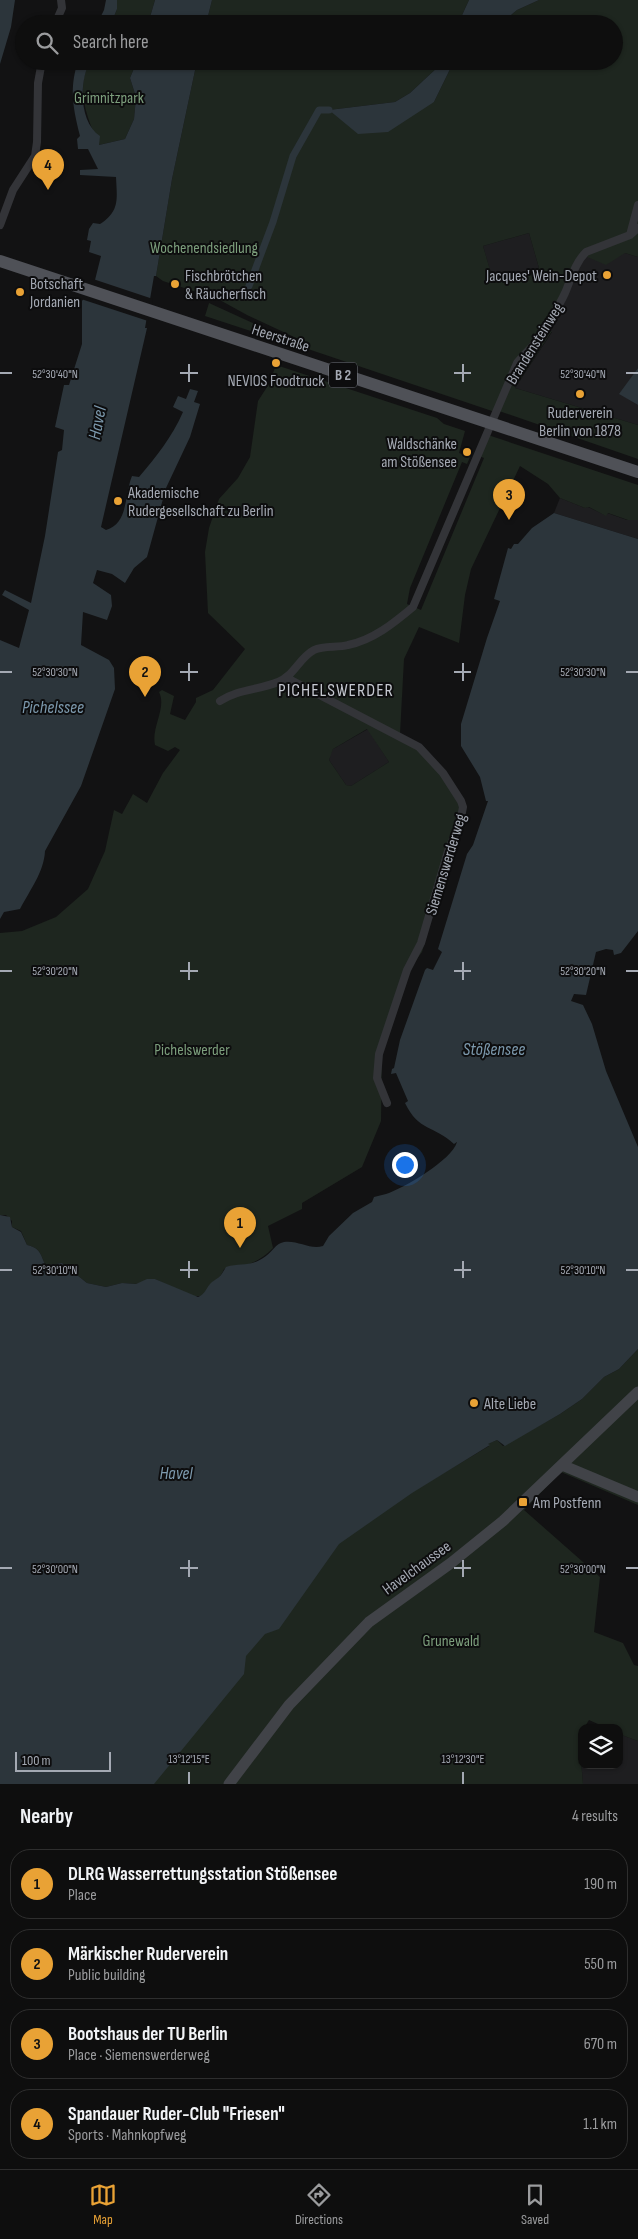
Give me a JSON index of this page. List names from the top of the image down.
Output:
{
  "streets": {
    "main road": ["Heerstraße", "B 2"],
    "street": ["Brandensteinweg", "Siemenswerderweg", "Havelchaussee"]
  },
  "crossings": [
    ["Heerstraße", "Brandensteinweg"]
  ],
  "districts": ["PICHELSWERDER"],
  "water": ["Havel", "Pichelssee", "Stößensee"],
  "parks": [
    "Grimnitzpark",
    "Wochenendsiedlung",
    "Pichelswerder",
    "Grunewald"
  ],
  "places": {
    "other": [
      "Jacques' Wein-Depot",
      "Fischbrötchen & Räucherfisch",
      "Botschaft Jordanien",
      "NEVIOS Foodtruck",
      "Ruderverein Berlin von 1878",
      "Waldschänke am Stößensee",
      "Akademische Rudergesellschaft zu Berlin",
      "Alte Liebe"
    ],
    "transit": ["Am Postfenn"]
  },
  "scale_bar": "100 m",
  "page": {
    "search": "Search here",
    "pins": [
      "4",
      "3",
      "2",
      "1"
    ],
    "scale": "100 m",
    "heading": ["Nearby", "4 results"],
    "list": [
      {
        "mark": "1",
        "name": "DLRG Wasserrettungsstation Stößensee",
        "note": "Place",
        "value": "190 m"
      },
      {
        "mark": "2",
        "name": "Märkischer Ruderverein",
        "note": "Public building",
        "value": "550 m"
      },
      {
        "mark": "3",
        "name": "Bootshaus der TU Berlin",
        "note": "Place · Siemenswerderweg",
        "value": "670 m"
      },
      {
        "mark": "4",
        "name": "Spandauer Ruder-Club \"Friesen\"",
        "note": "Sports · Mahnkopfweg",
        "value": "1.1 km"
      }
    ],
    "nav": ["Map", "Directions", "Saved"]
  },
  "coordinates": [
    "52°30'40\"N",
    "52°30'30\"N",
    "52°30'20\"N",
    "52°30'10\"N",
    "52°30'00\"N",
    "13°12'15\"E",
    "13°12'30\"E"
  ]
}
